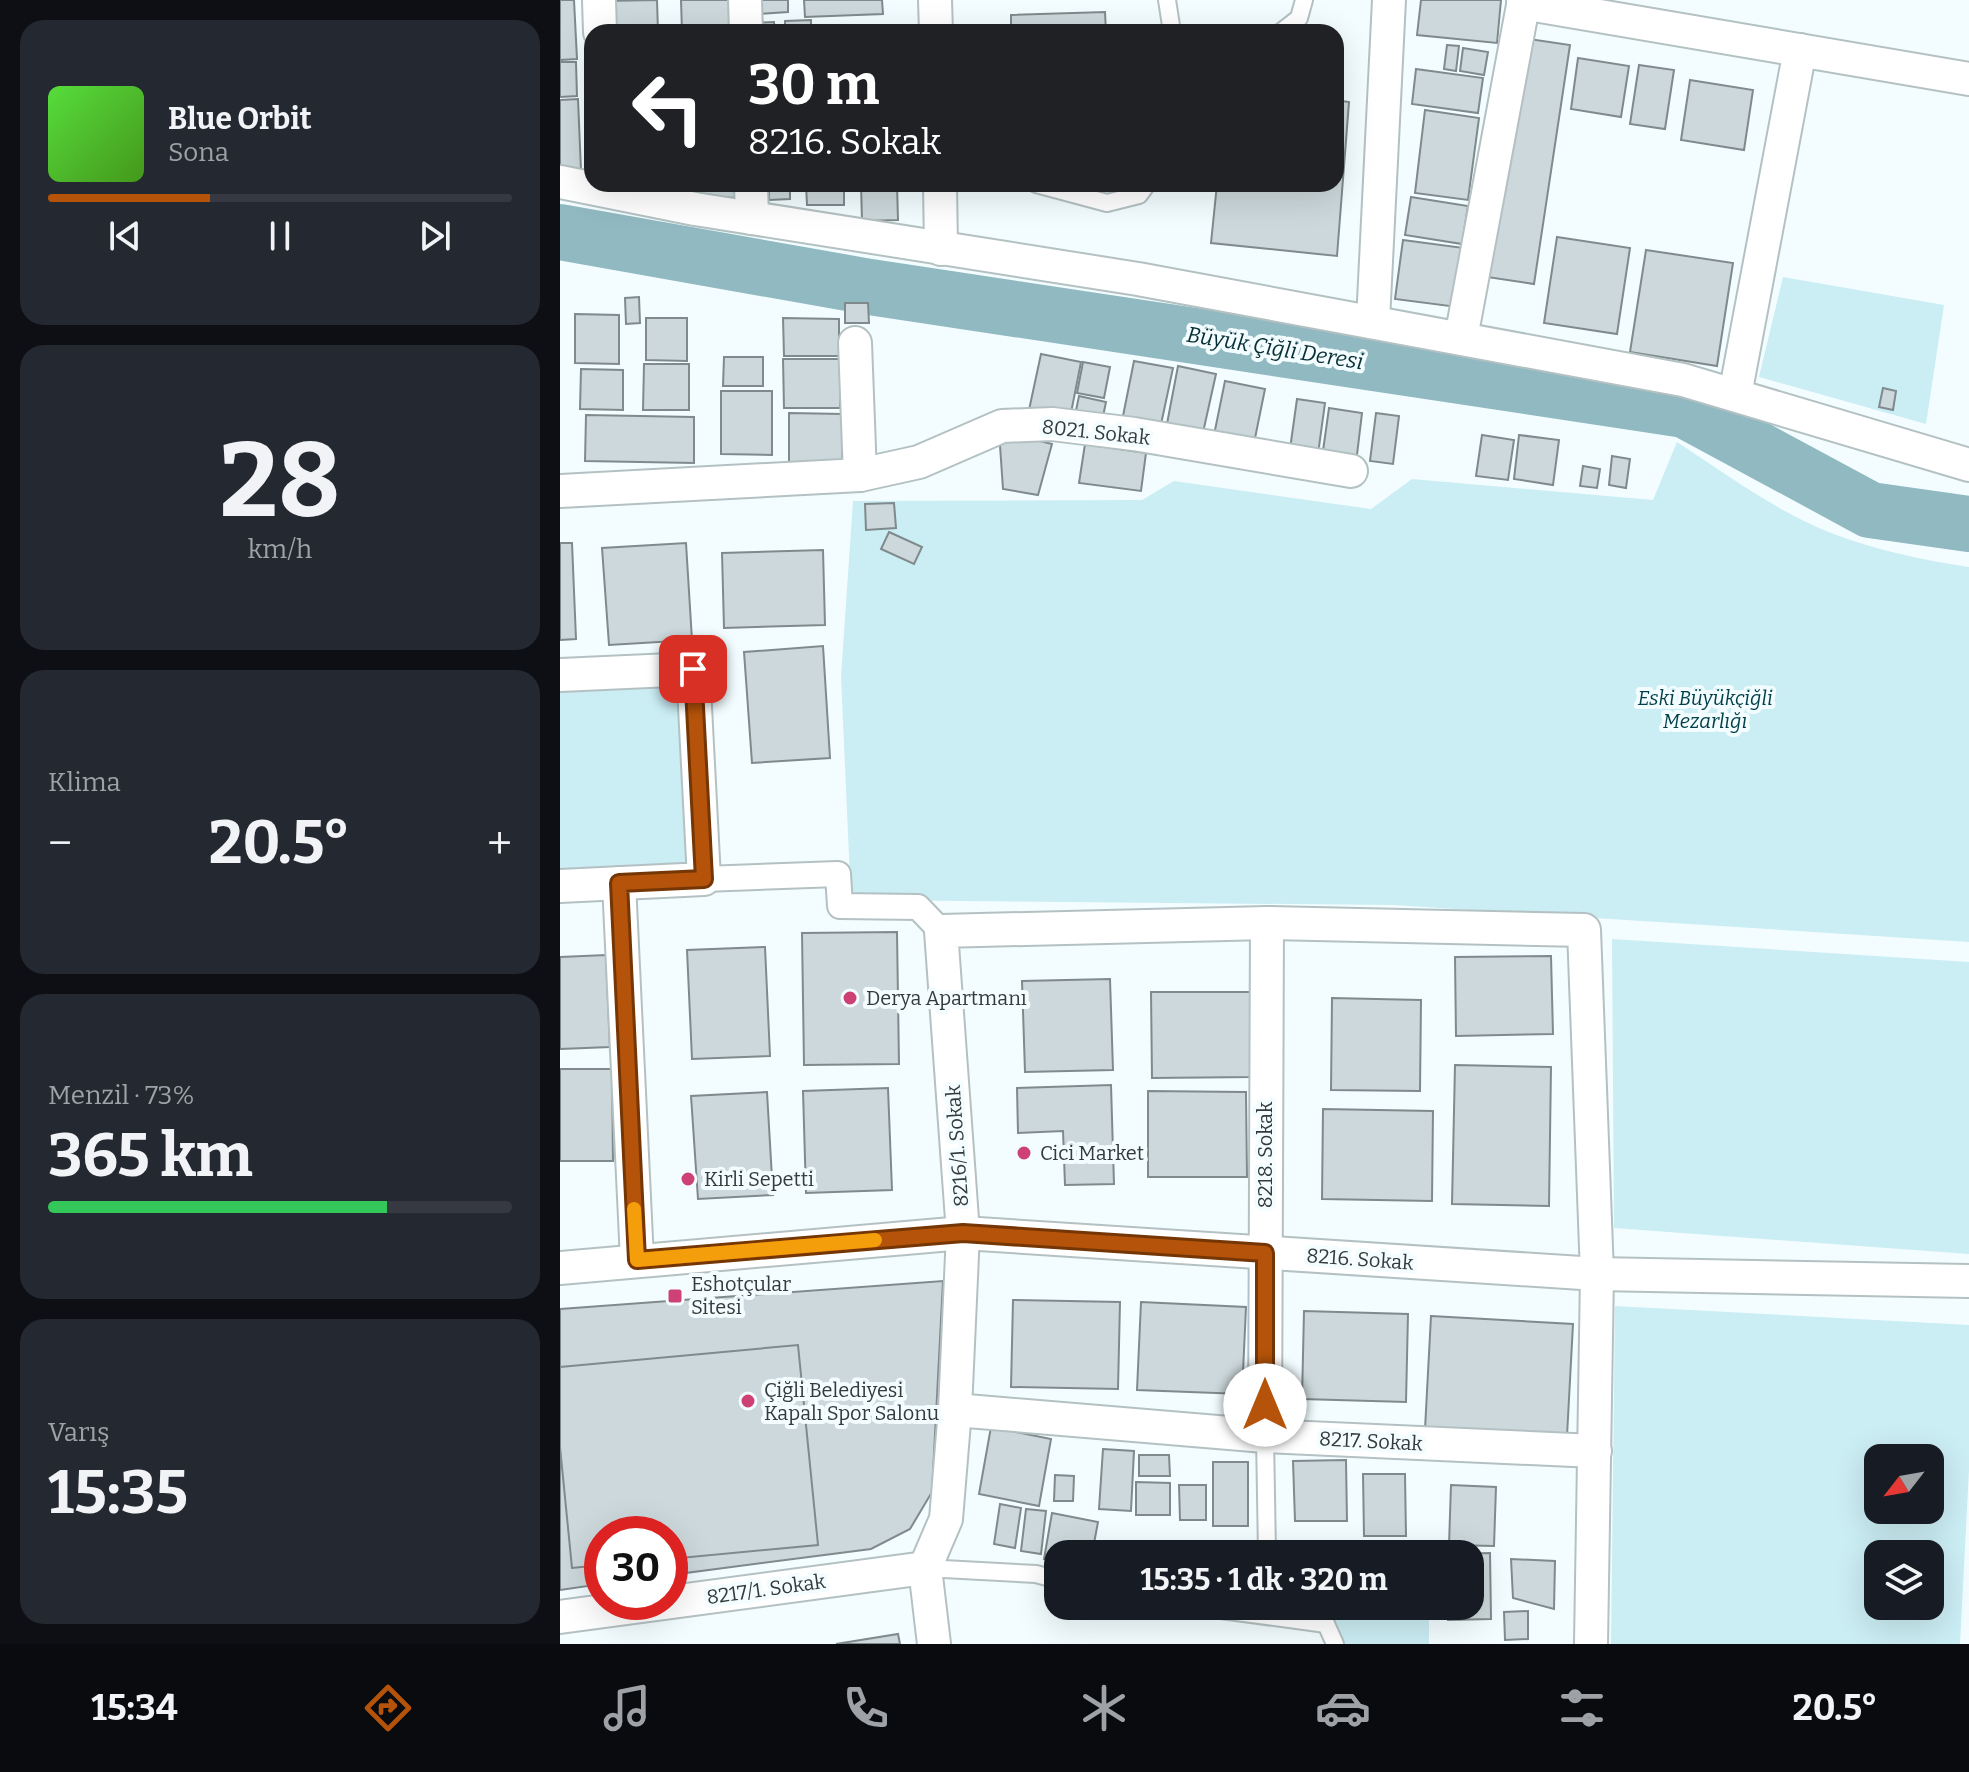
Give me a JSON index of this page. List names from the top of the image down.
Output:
{
  "streets": {
    "street": [
      "8021. Sokak",
      "8216/1. Sokak",
      "8218. Sokak",
      "8216. Sokak",
      "8217. Sokak",
      "8217/1. Sokak"
    ]
  },
  "crossings": [
    ["8216/1. Sokak", "8216. Sokak"],
    ["8216/1. Sokak", "8217. Sokak"],
    ["8216/1. Sokak", "8217/1. Sokak"],
    ["8218. Sokak", "8216. Sokak"],
    ["8218. Sokak", "8217. Sokak"]
  ],
  "water": ["Büyük Çiğli Deresi"],
  "parks": ["Eski Büyükçiğli Mezarlığı"],
  "places": {
    "other": [
      "Derya Apartmanı",
      "Cici Market",
      "Kirli Sepetti",
      "Çiğli Belediyesi Kapalı Spor Salonu"
    ],
    "transit": ["Eshotçular Sitesi"]
  },
  "north": "bottom left",
  "page": {
    "turn": ["30 m", "8216. Sokak"],
    "song": ["Blue Orbit", "Sona"],
    "tile": [
      ["28", "km/h"],
      "Klima",
      ["Menzil · 73%", "365 km"],
      ["Varış", "15:35"]
    ],
    "heat": ["−", "20.5°", "+"],
    "limit": "30",
    "trip": "15:35 · 1 dk · 320 m",
    "tabs": ["15:34", "20.5°"]
  }
}
